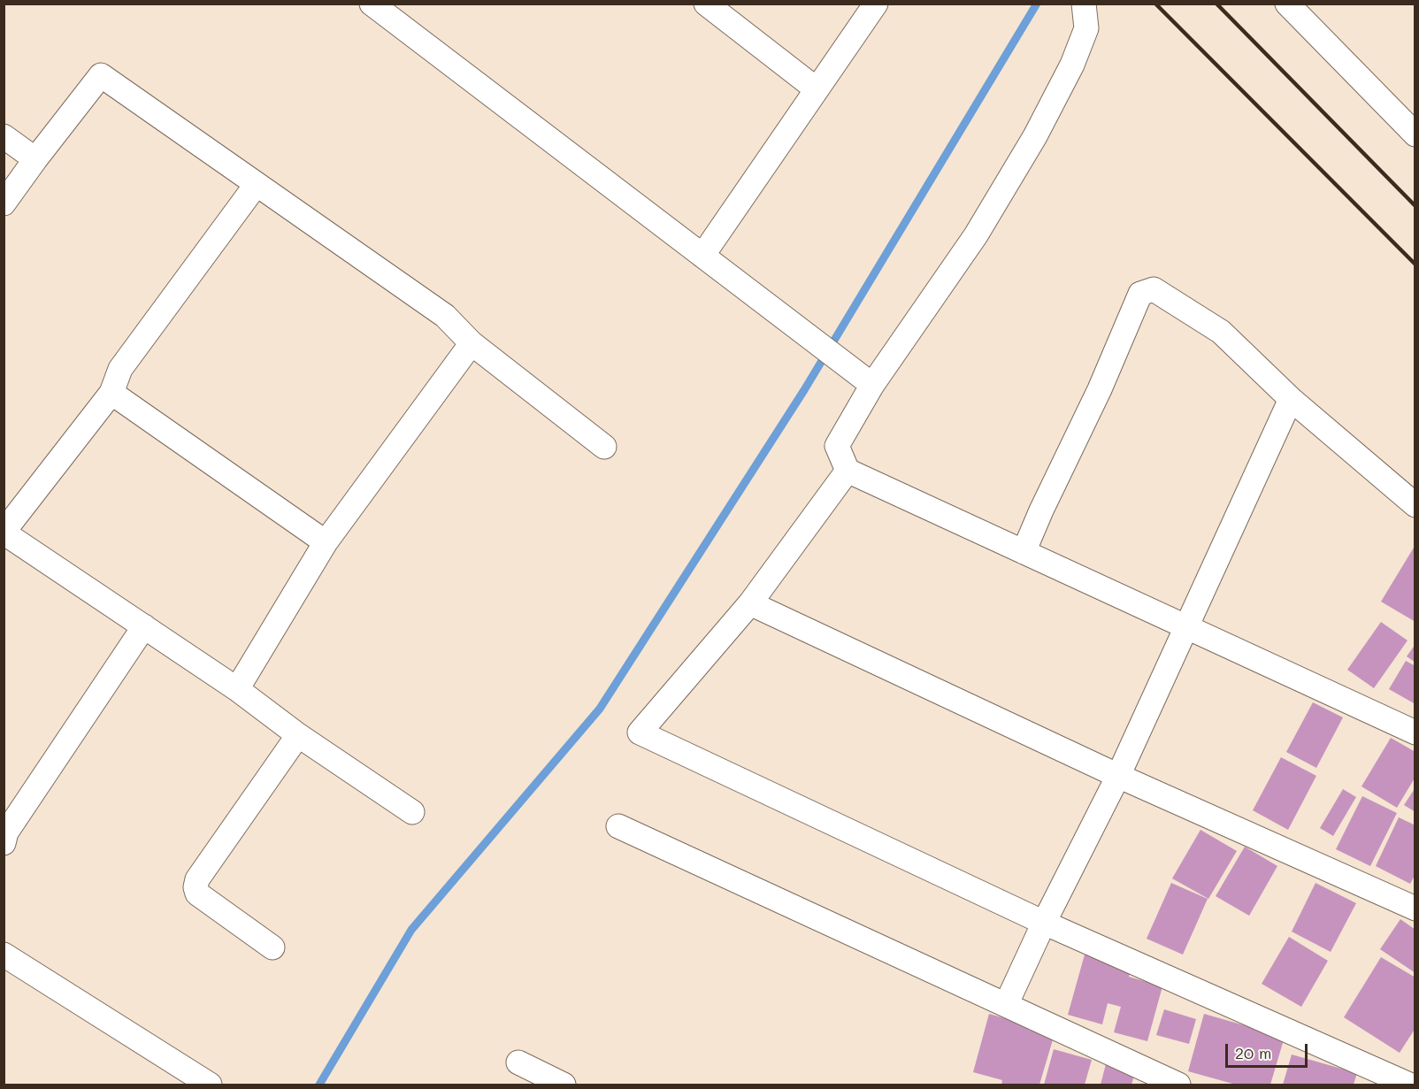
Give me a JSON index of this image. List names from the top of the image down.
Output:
{
  "scale_bar": "20 m"
}
